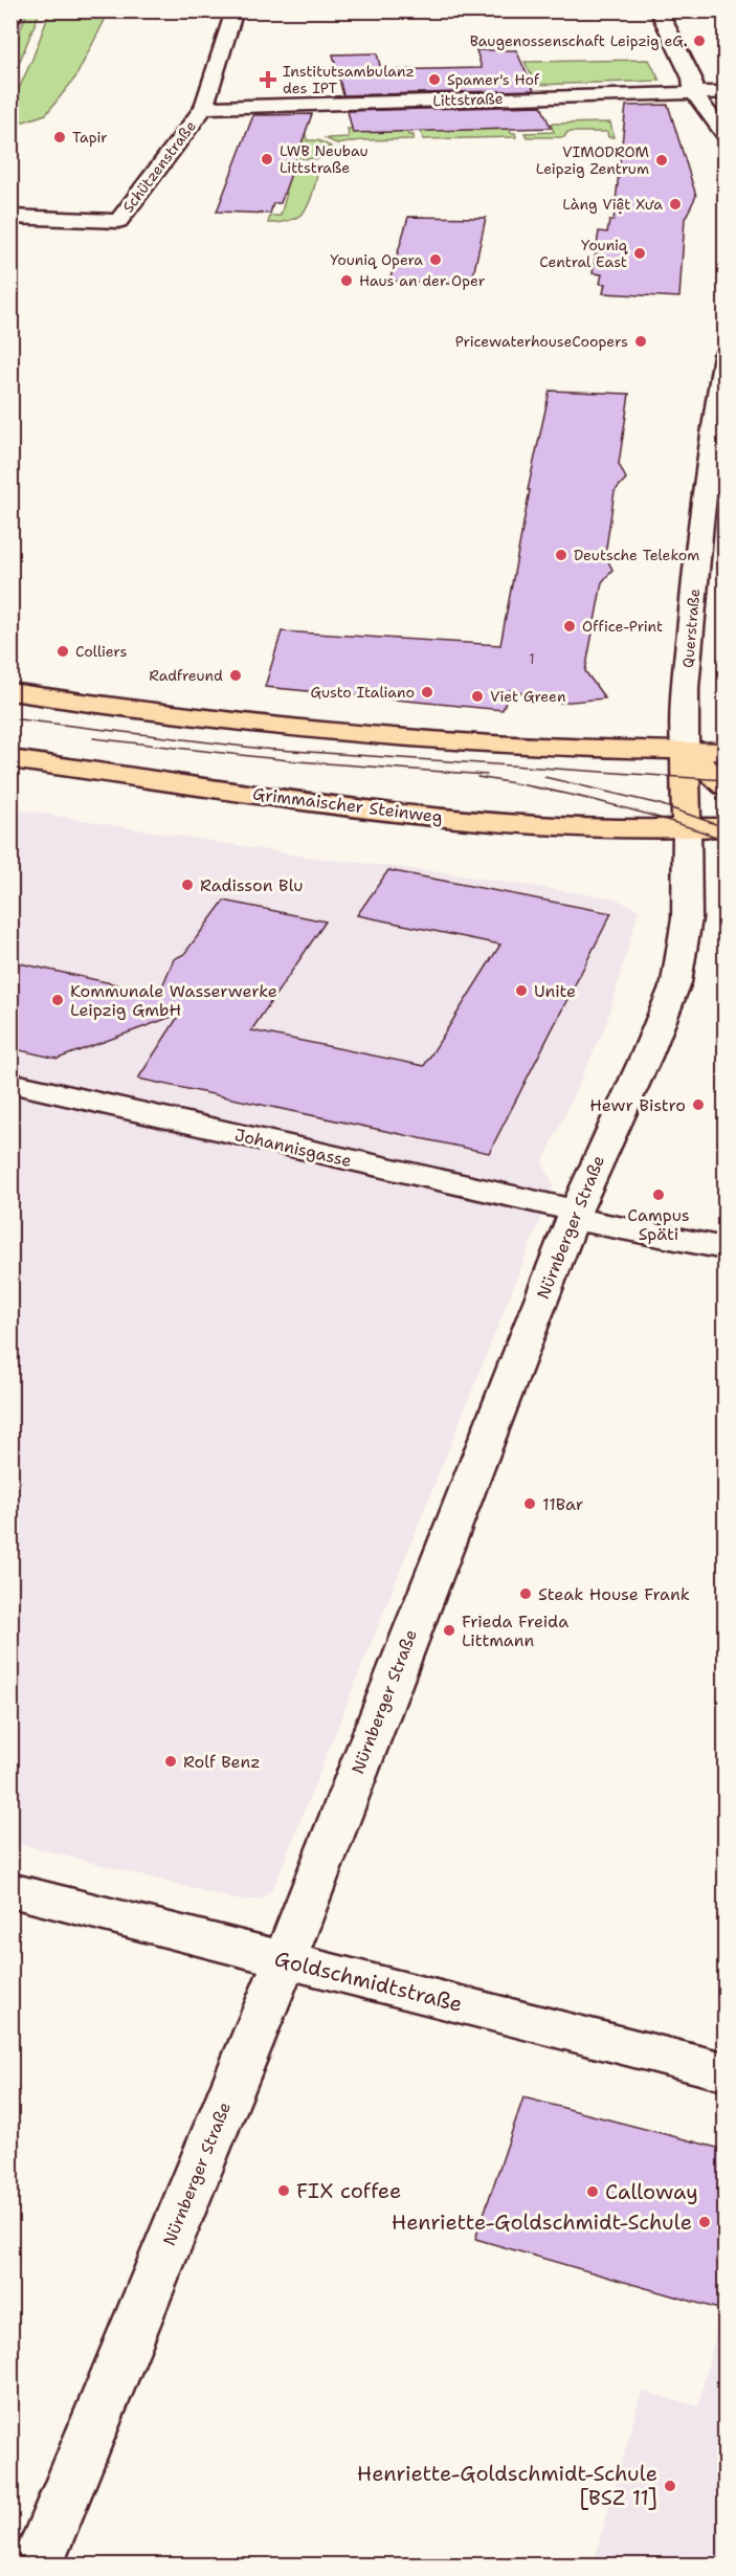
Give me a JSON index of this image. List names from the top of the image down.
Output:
{
  "streets": {
    "main road": ["Querstraße", "Grimmaischer Steinweg"],
    "street": [
      "Littstraße",
      "Schützenstraße",
      "Johannisgasse",
      "Nürnberger Straße",
      "Goldschmidtstraße"
    ]
  },
  "crossings": [
    ["Littstraße", "Schützenstraße"],
    ["Querstraße", "Grimmaischer Steinweg"],
    ["Querstraße", "Nürnberger Straße"],
    ["Grimmaischer Steinweg", "Nürnberger Straße"],
    ["Johannisgasse", "Nürnberger Straße"],
    ["Nürnberger Straße", "Goldschmidtstraße"]
  ],
  "places": {
    "other": [
      "Baugenossenschaft Leipzig eG.",
      "Spamer's Hof",
      "Tapir",
      "LWB Neubau Littstraße",
      "VIMODROM Leipzig Zentrum",
      "Làng Việt Xưa",
      "Youniq Central East",
      "Youniq Opera",
      "Haus an der Oper",
      "PricewaterhouseCoopers",
      "Deutsche Telekom",
      "Office-Print",
      "Colliers",
      "Radfreund",
      "Gusto Italiano",
      "Viet Green",
      "Radisson Blu",
      "Unite",
      "Kommunale Wasserwerke Leipzig GmbH",
      "Hewr Bistro",
      "Campus Späti",
      "11Bar",
      "Steak House Frank",
      "Frieda Freida Littmann",
      "Rolf Benz",
      "FIX coffee",
      "Calloway",
      "Henriette-Goldschmidt-Schule",
      "Henriette-Goldschmidt-Schule [BSZ 11]"
    ],
    "health": ["Institutsambulanz des IPT"]
  },
  "house_numbers": ["1"]
}
